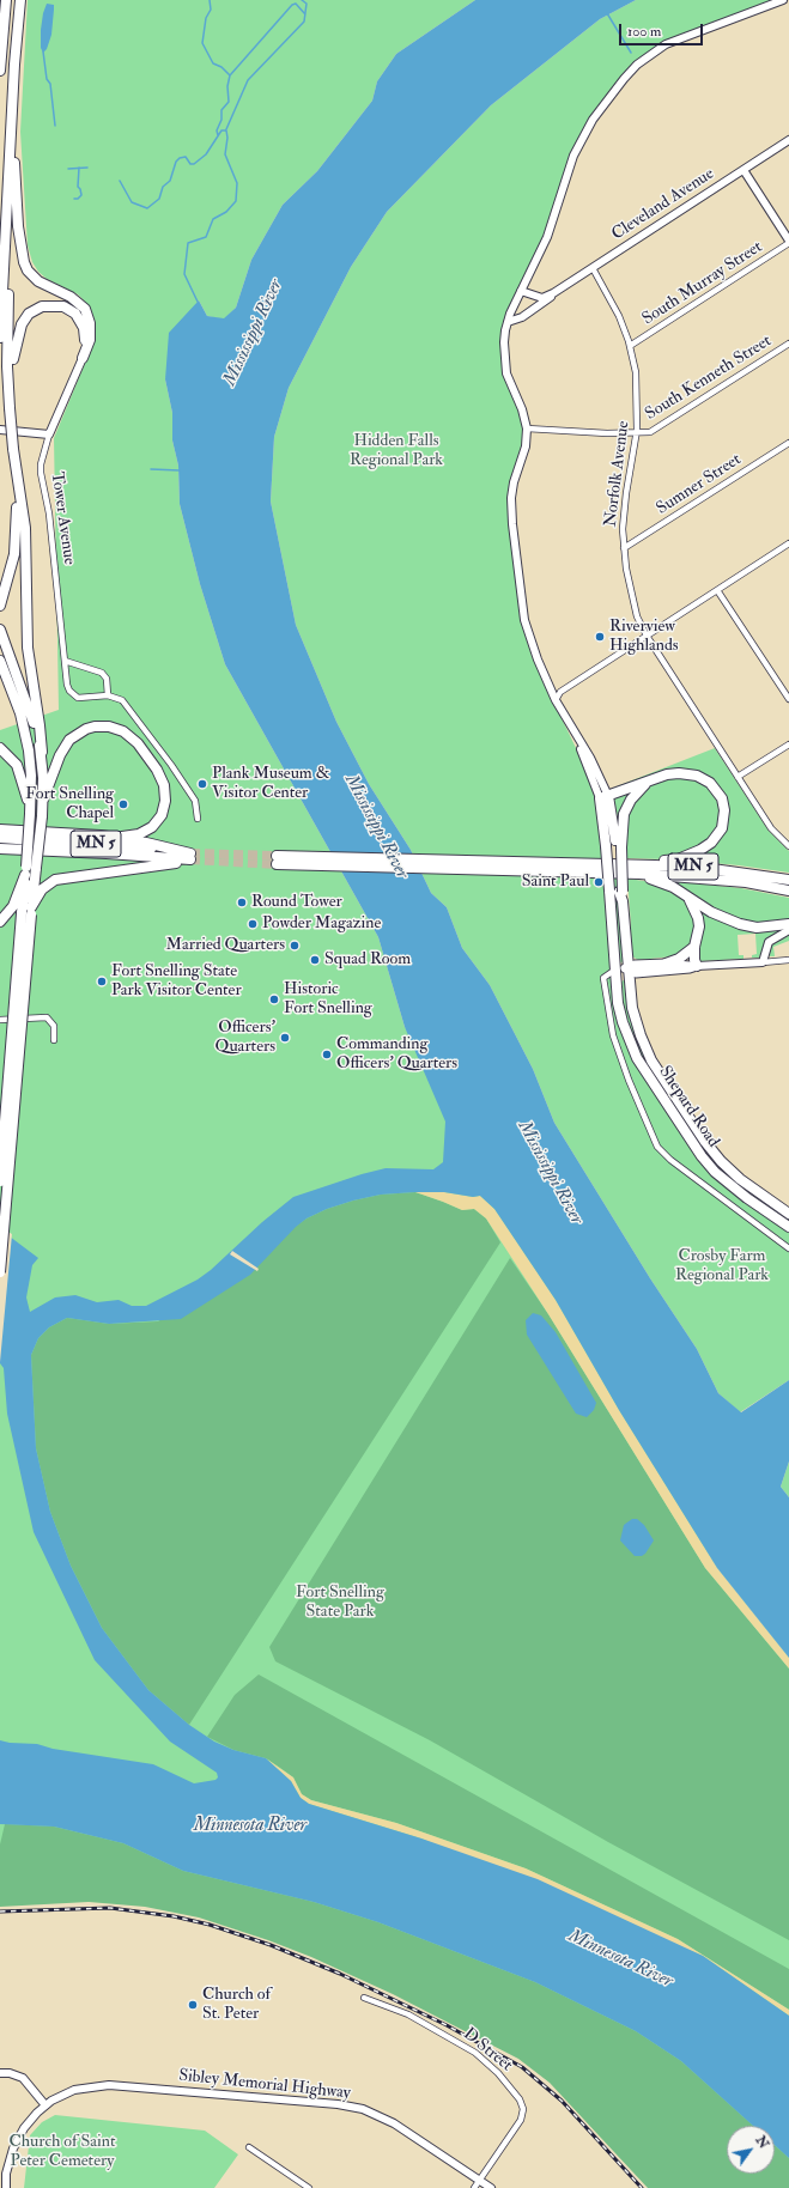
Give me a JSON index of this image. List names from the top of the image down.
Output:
{
  "streets": {
    "highway": ["MN 5", "Shepard Road"],
    "street": [
      "Cleveland Avenue",
      "South Murray Street",
      "South Kenneth Street",
      "Norfolk Avenue",
      "Sumner Street",
      "Tower Avenue",
      "D Street",
      "Sibley Memorial Highway"
    ]
  },
  "crossings": [
    ["Cleveland Avenue", "Norfolk Avenue"],
    ["South Murray Street", "Norfolk Avenue"],
    ["South Kenneth Street", "Norfolk Avenue"],
    ["Norfolk Avenue", "Sumner Street"],
    ["D Street", "Sibley Memorial Highway"]
  ],
  "water": ["Mississippi River", "Minnesota River"],
  "parks": [
    "Hidden Falls Regional Park",
    "Crosby Farm Regional Park",
    "Fort Snelling State Park",
    "Church of Saint Peter Cemetery"
  ],
  "places": [
    "Riverview Highlands",
    "Plank Museum & Visitor Center",
    "Fort Snelling Chapel",
    "Saint Paul",
    "Round Tower",
    "Powder Magazine",
    "Married Quarters",
    "Squad Room",
    "Fort Snelling State Park Visitor Center",
    "Historic Fort Snelling",
    "Officers' Quarters",
    "Commanding Officers' Quarters",
    "Church of St. Peter"
  ],
  "scale_bar": "100 m",
  "north": "top right"
}
